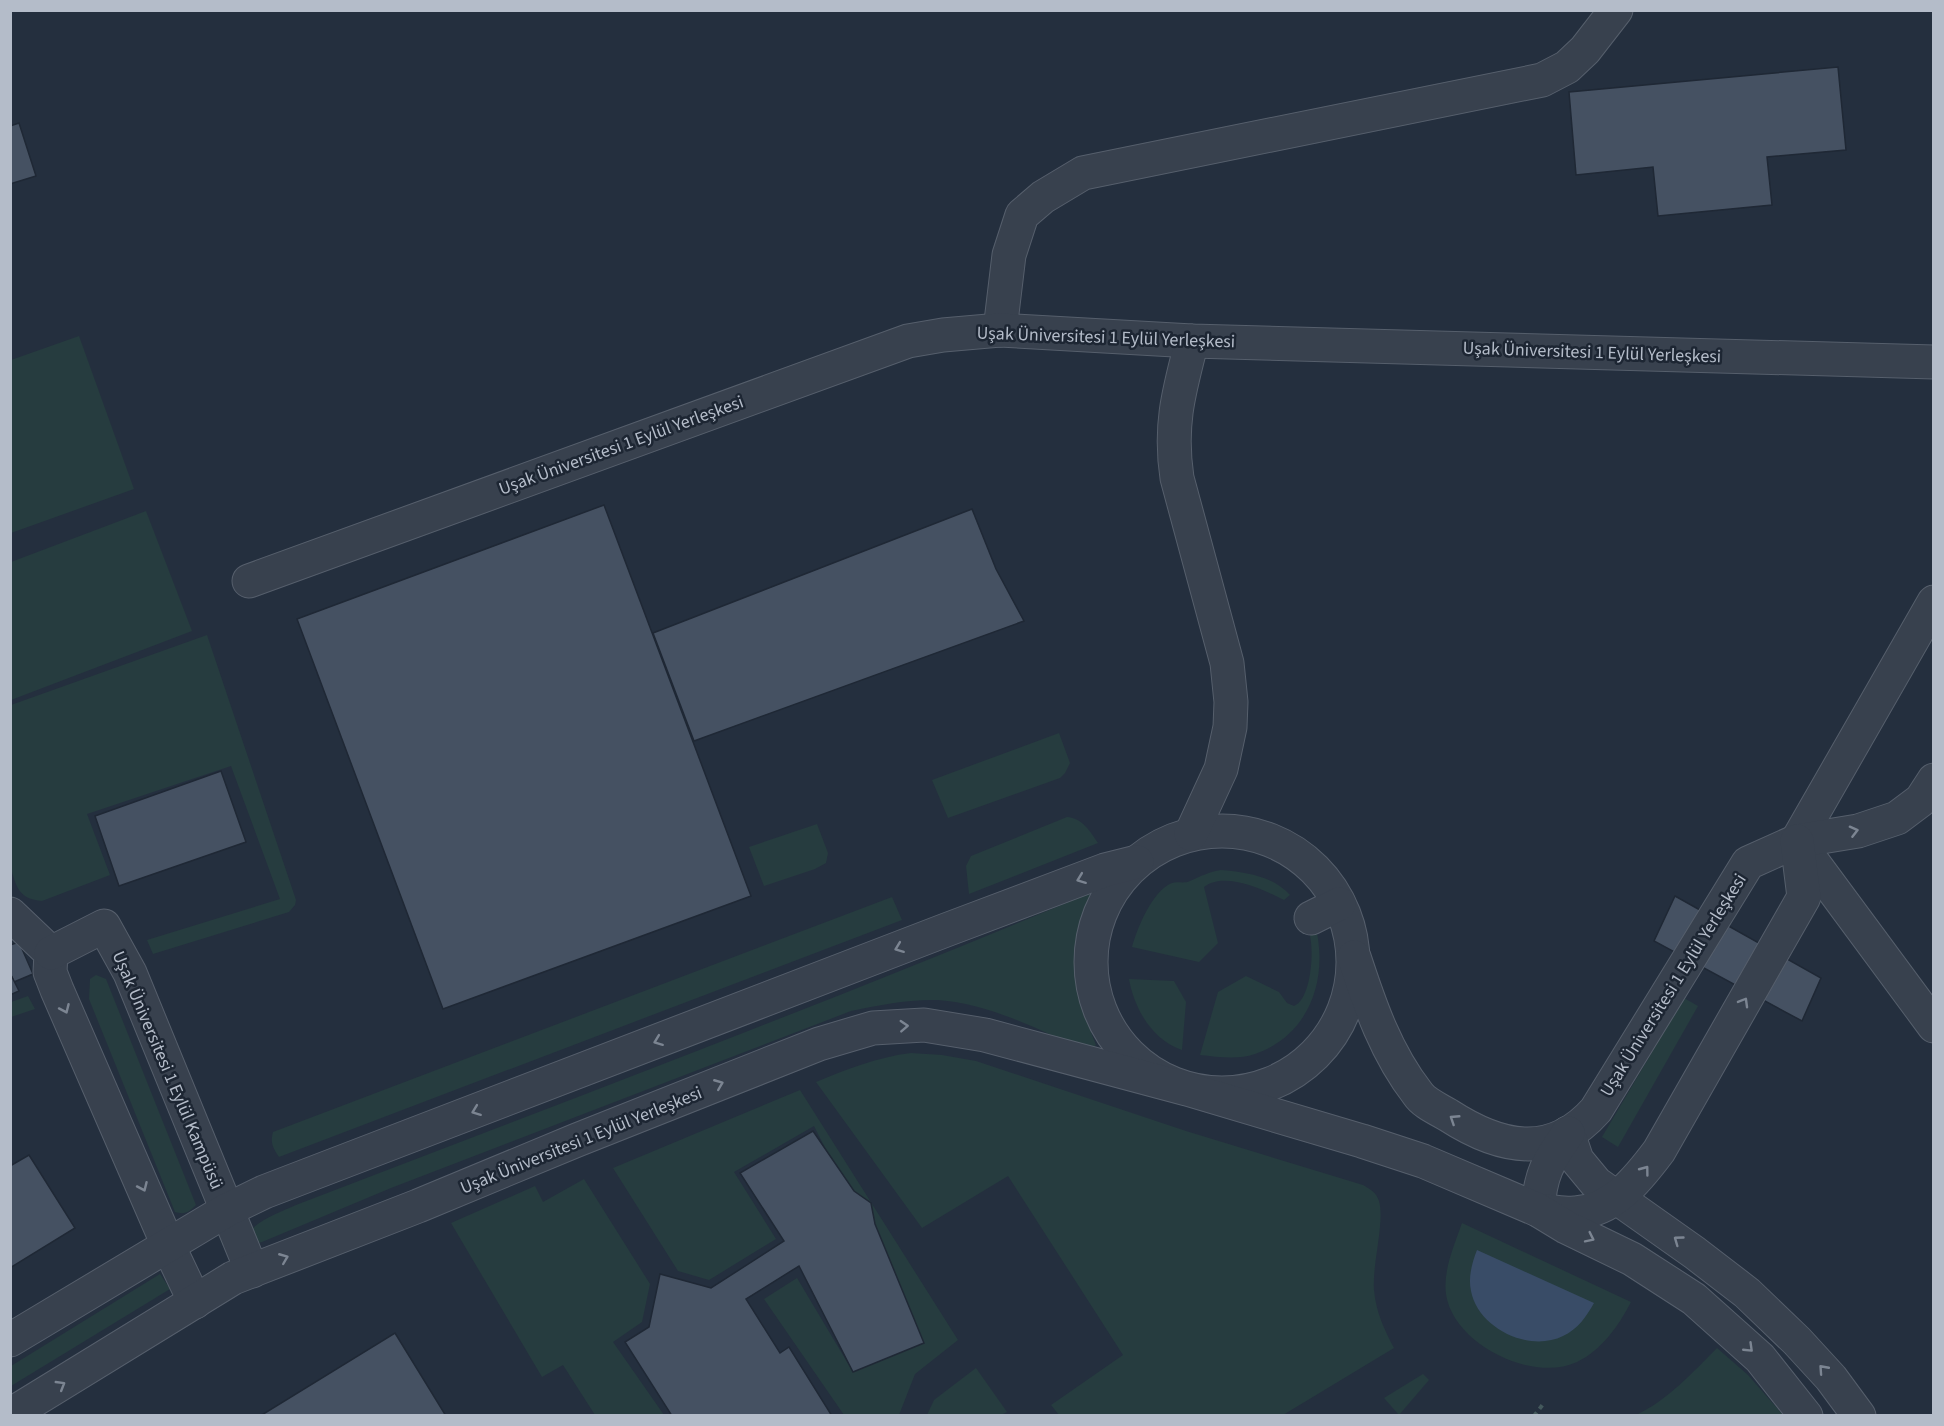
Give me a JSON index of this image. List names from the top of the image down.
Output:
{
  "streets": {
    "street": ["Uşak Üniversitesi 1 Eylül Yerleşkesi", "Uşak Üniversitesi 1 Eylül Kampüsü"]
  },
  "crossings": [
    ["Uşak Üniversitesi 1 Eylül Yerleşkesi", "Uşak Üniversitesi 1 Eylül Kampüsü"]
  ]
}
